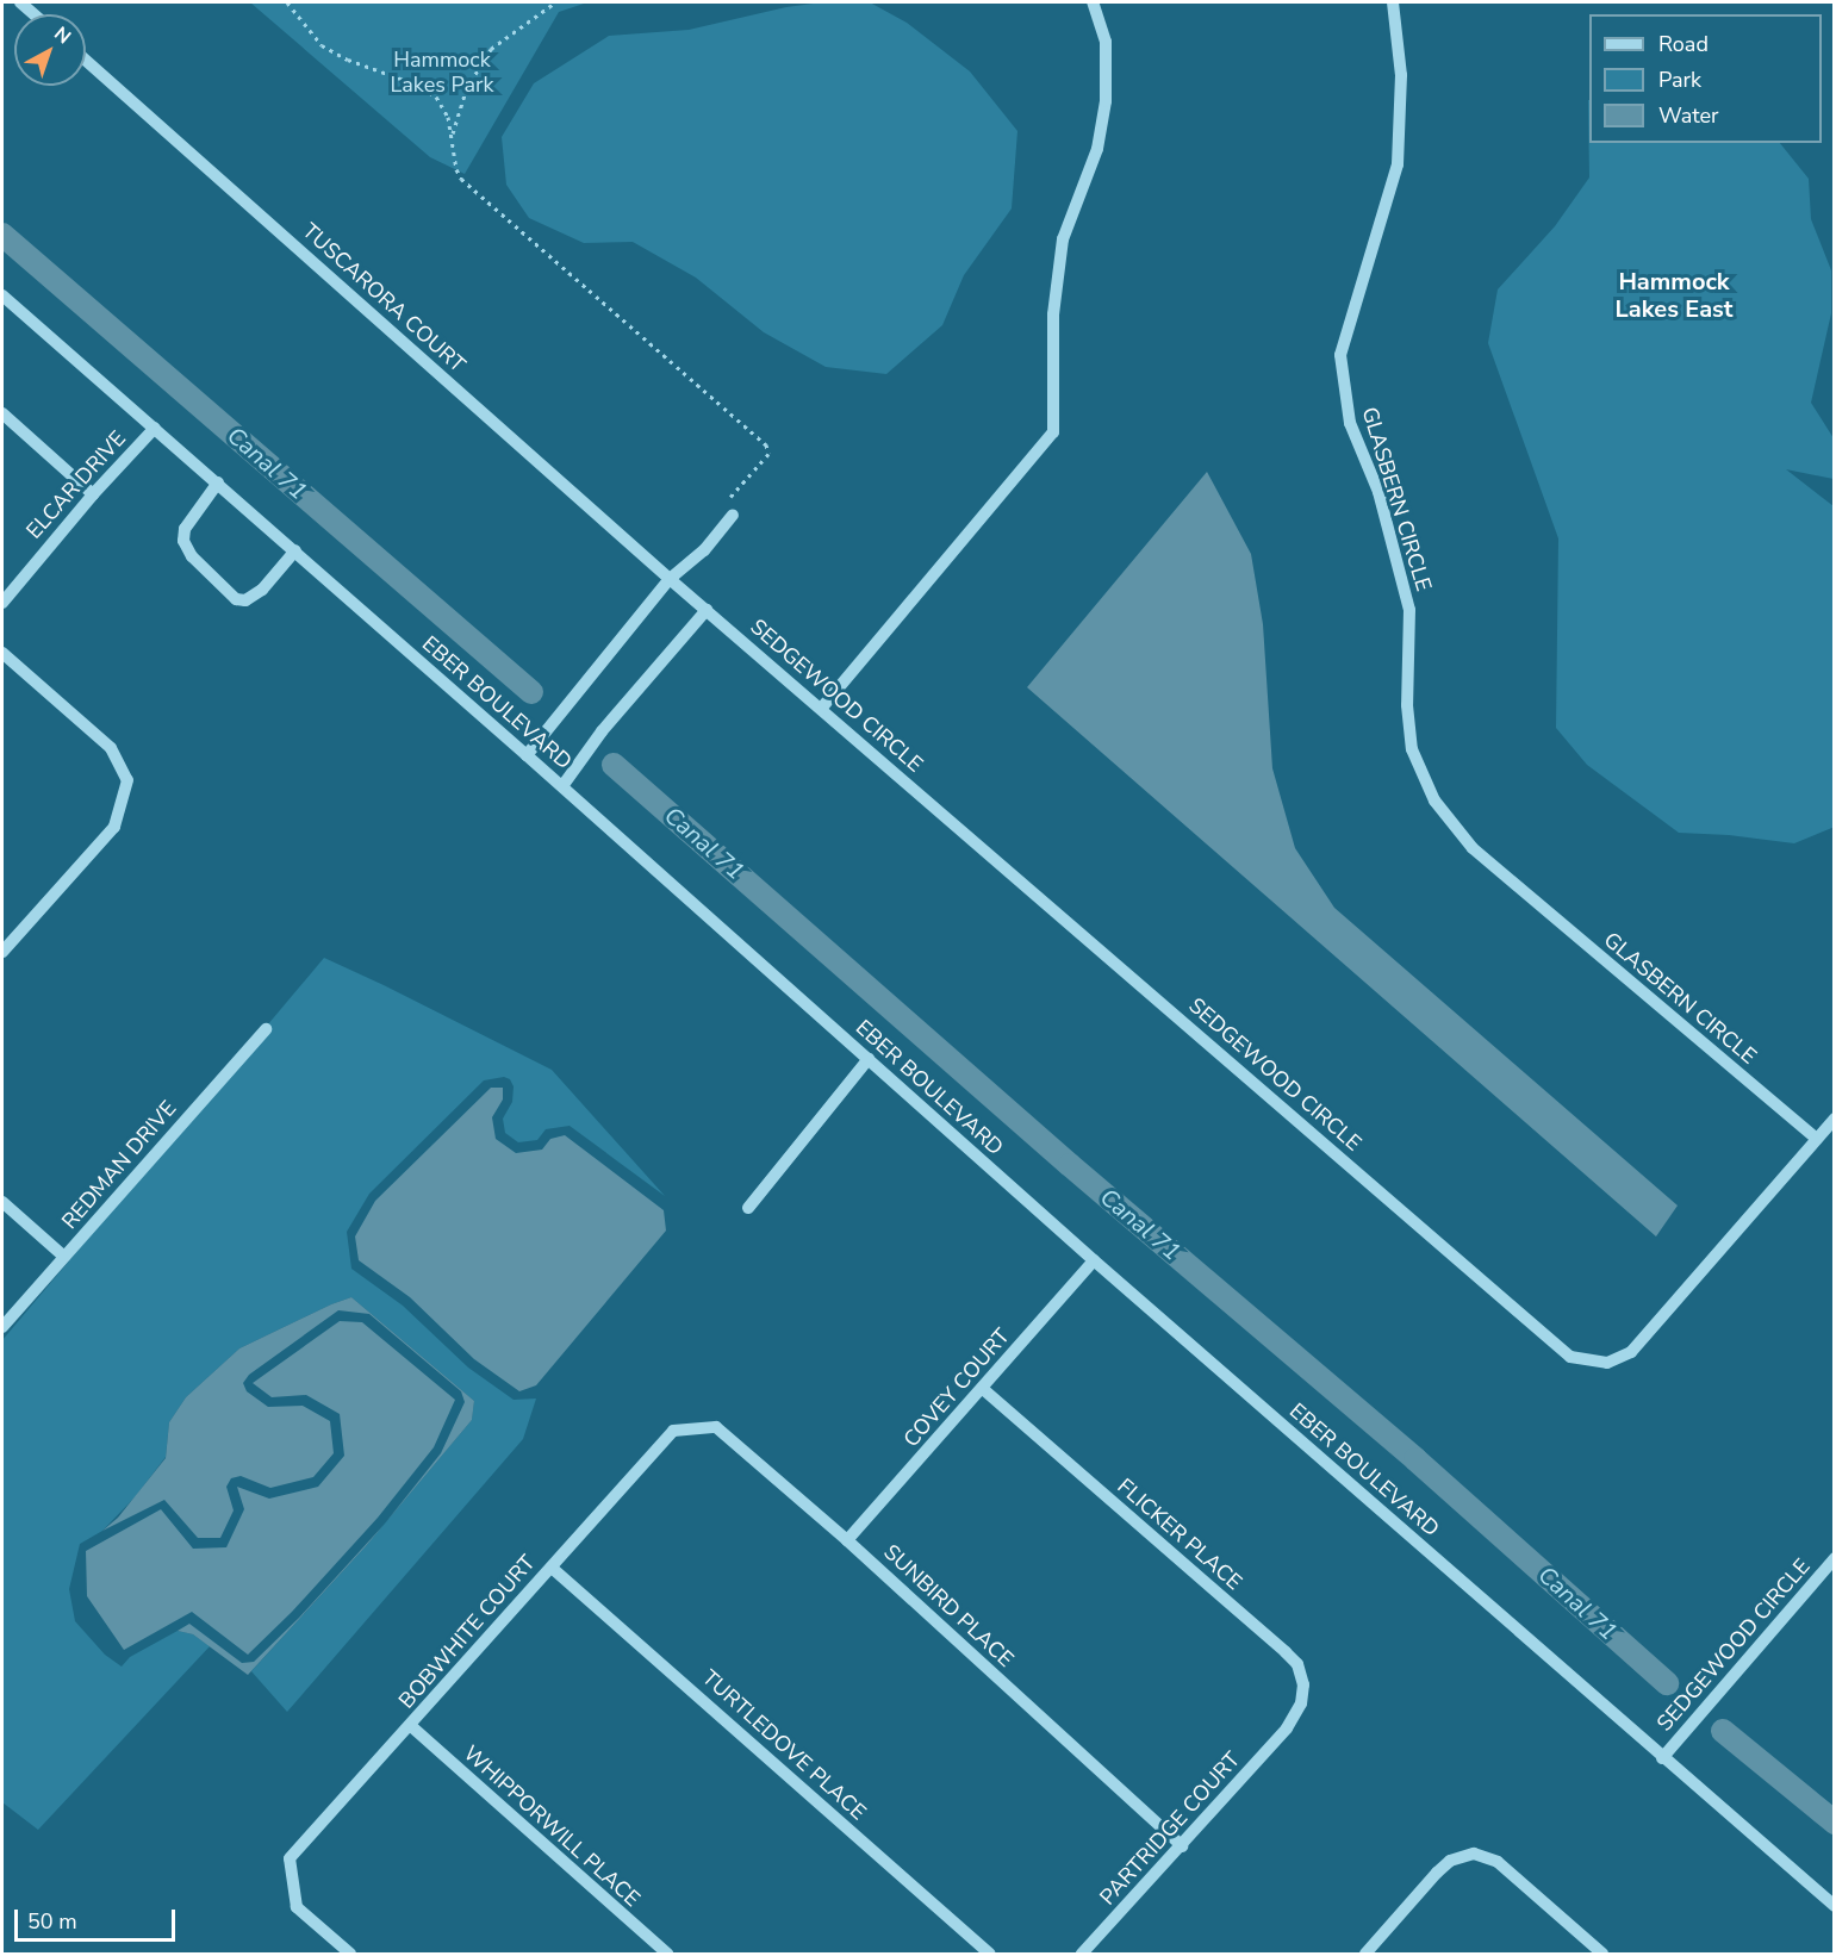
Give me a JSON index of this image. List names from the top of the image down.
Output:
{
  "streets": {
    "street": [
      "TUSCARORA COURT",
      "ELCAR DRIVE",
      "GLASBERN CIRCLE",
      "SEDGEWOOD CIRCLE",
      "EBER BOULEVARD",
      "REDMAN DRIVE",
      "COVEY COURT",
      "FLICKER PLACE",
      "SUNBIRD PLACE",
      "BOBWHITE COURT",
      "TURTLEDOVE PLACE",
      "WHIPPORWILL PLACE",
      "PARTRIDGE COURT"
    ]
  },
  "crossings": [
    ["TUSCARORA COURT", "SEDGEWOOD CIRCLE"],
    ["ELCAR DRIVE", "EBER BOULEVARD"],
    ["GLASBERN CIRCLE", "SEDGEWOOD CIRCLE"],
    ["SEDGEWOOD CIRCLE", "EBER BOULEVARD"],
    ["EBER BOULEVARD", "COVEY COURT"],
    ["COVEY COURT", "FLICKER PLACE"],
    ["COVEY COURT", "SUNBIRD PLACE"],
    ["FLICKER PLACE", "PARTRIDGE COURT"],
    ["SUNBIRD PLACE", "BOBWHITE COURT"],
    ["SUNBIRD PLACE", "PARTRIDGE COURT"],
    ["BOBWHITE COURT", "TURTLEDOVE PLACE"],
    ["BOBWHITE COURT", "WHIPPORWILL PLACE"]
  ],
  "districts": ["Hammock Lakes East"],
  "water": ["Canal 71"],
  "parks": ["Hammock Lakes Park"],
  "legend": ["Road", "Park", "Water"],
  "scale_bar": "50 m",
  "north": "top right"
}
